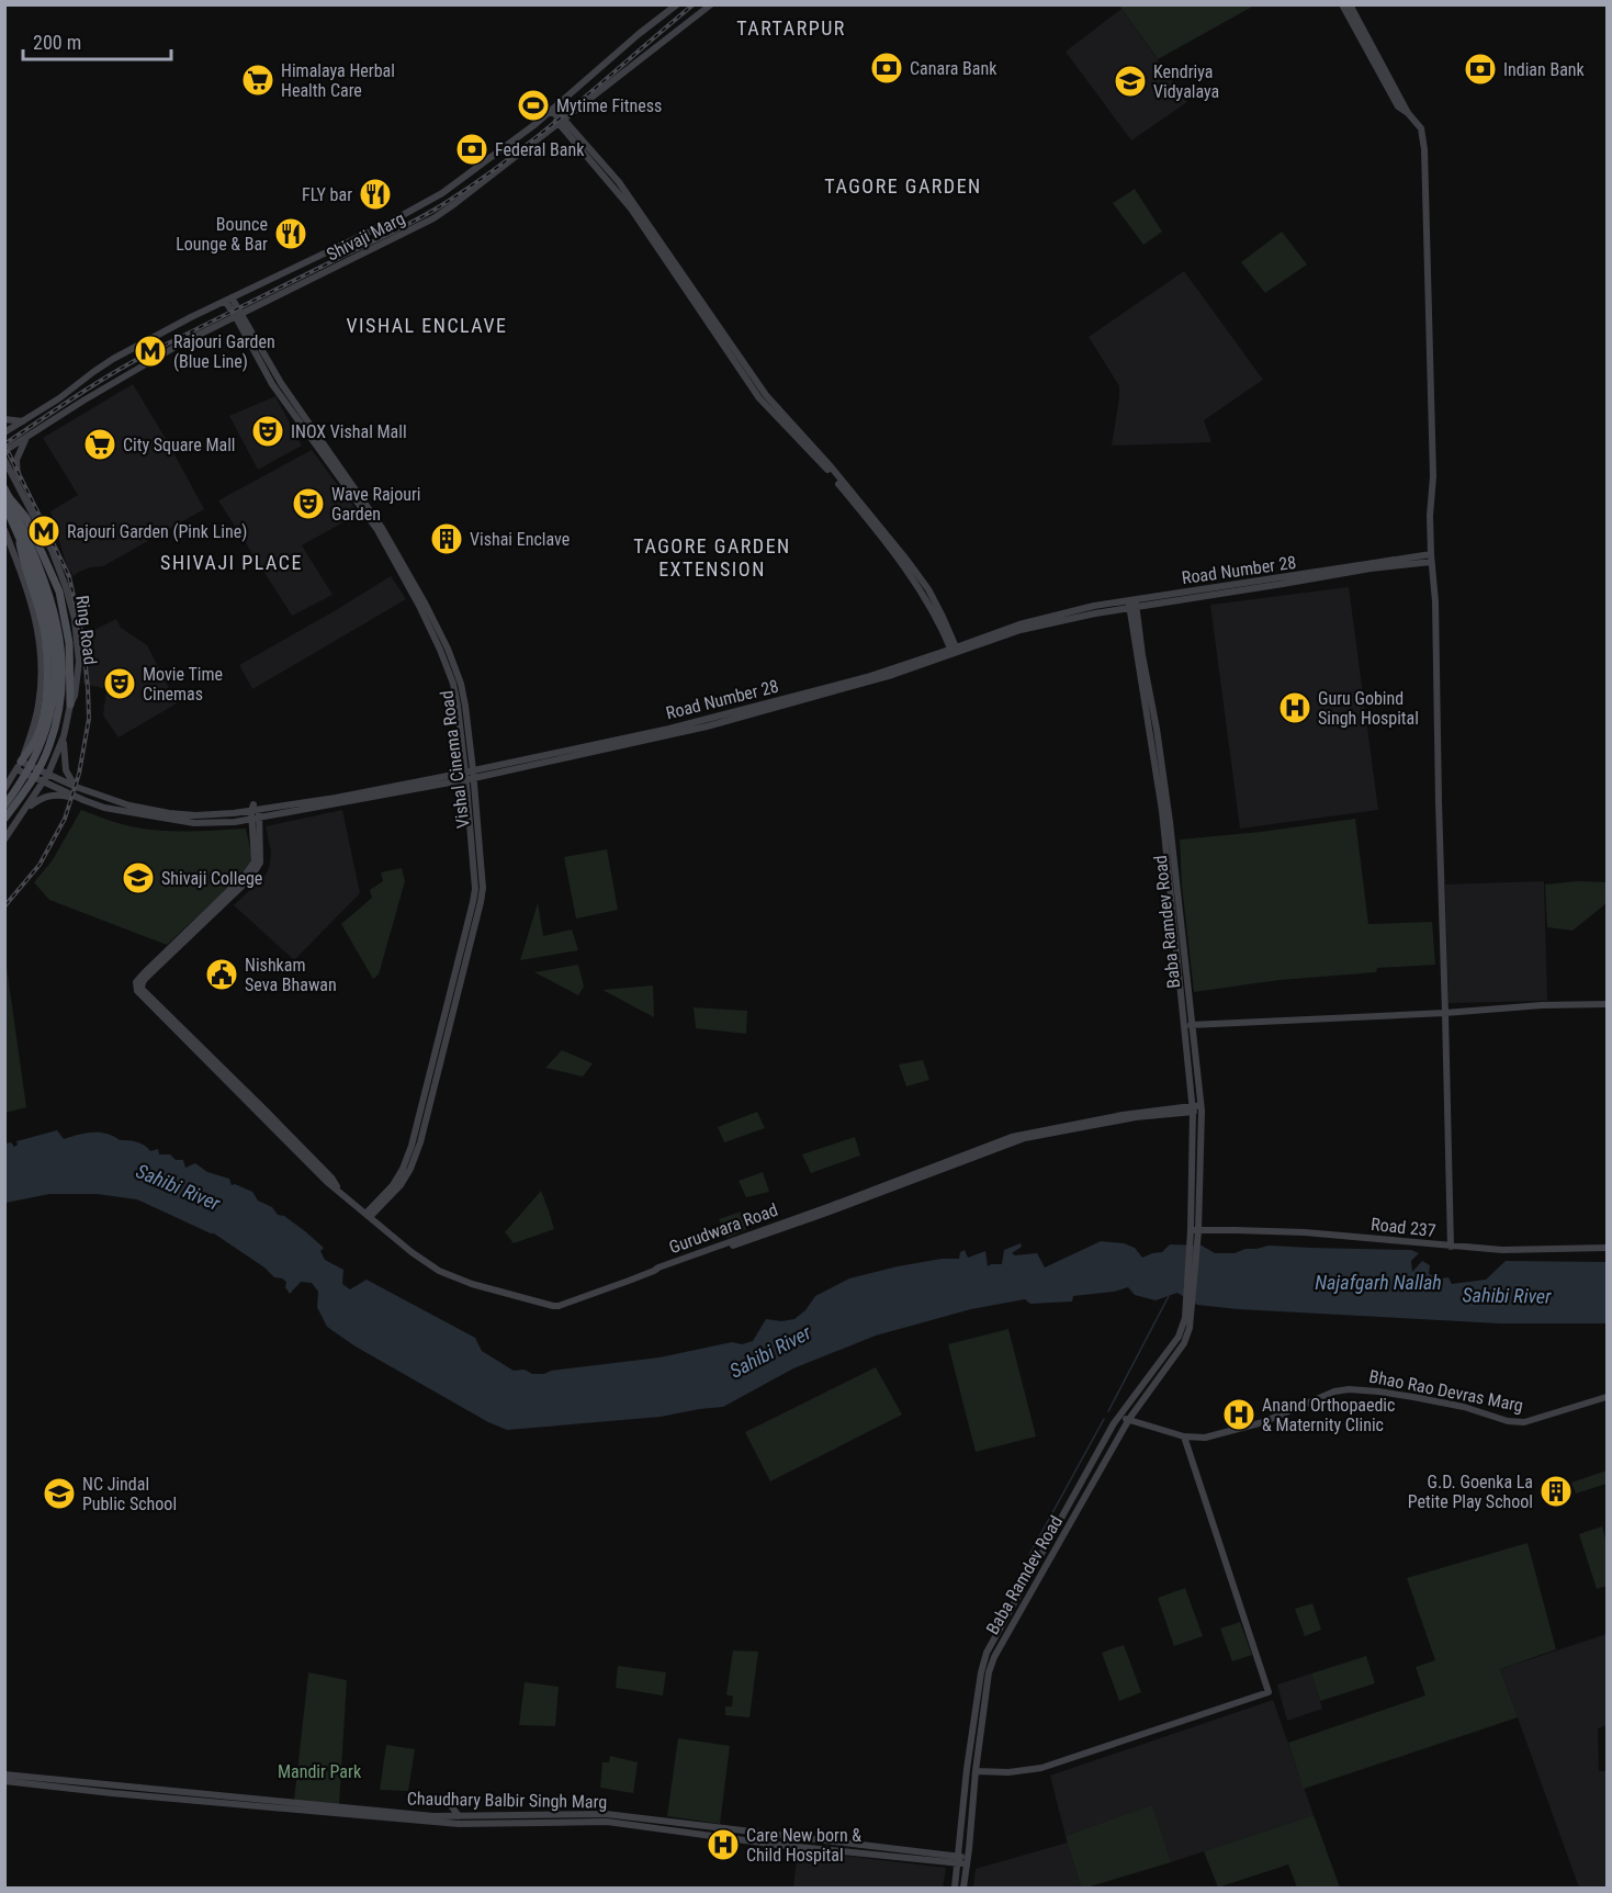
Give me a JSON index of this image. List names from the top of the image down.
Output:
{
  "streets": {
    "street": [
      "Shivaji Marg",
      "Road Number 28",
      "Ring Road",
      "Vishal Cinema Road",
      "Baba Ramdev Road",
      "Road 237",
      "Gurudwara Road",
      "Bhao Rao Devras Marg",
      "Chaudhary Balbir Singh Marg"
    ]
  },
  "crossings": [
    ["Shivaji Marg", "Vishal Cinema Road"],
    ["Road Number 28", "Ring Road"],
    ["Road Number 28", "Vishal Cinema Road"],
    ["Road Number 28", "Baba Ramdev Road"],
    ["Road Number 28", "Gurudwara Road"],
    ["Vishal Cinema Road", "Gurudwara Road"],
    ["Baba Ramdev Road", "Road 237"],
    ["Baba Ramdev Road", "Gurudwara Road"],
    ["Baba Ramdev Road", "Bhao Rao Devras Marg"],
    ["Baba Ramdev Road", "Chaudhary Balbir Singh Marg"]
  ],
  "districts": [
    "TARTARPUR",
    "TAGORE GARDEN",
    "VISHAL ENCLAVE",
    "TAGORE GARDEN EXTENSION",
    "SHIVAJI PLACE"
  ],
  "water": ["Sahibi River", "Najafgarh Nallah"],
  "parks": ["Mandir Park"],
  "places": {
    "bank": ["Canara Bank", "Indian Bank", "Federal Bank"],
    "supermarket": ["Himalaya Herbal Health Care", "City Square Mall"],
    "school or university": ["Kendriya Vidyalaya", "Shivaji College", "NC Jindal Public School"],
    "sports": ["Mytime Fitness"],
    "restaurant": ["FLY bar", "Bounce Lounge & Bar"],
    "metro station": ["Rajouri Garden (Blue Line)", "Rajouri Garden (Pink Line)"],
    "theatre": ["INOX Vishal Mall", "Wave Rajouri Garden", "Movie Time Cinemas"],
    "building": ["Vishai Enclave", "G.D. Goenka La Petite Play School"],
    "hospital": ["Guru Gobind Singh Hospital", "Anand Orthopaedic & Maternity Clinic", "Care New born & Child Hospital"],
    "public building": ["Nishkam Seva Bhawan"]
  },
  "scale_bar": "200 m"
}
